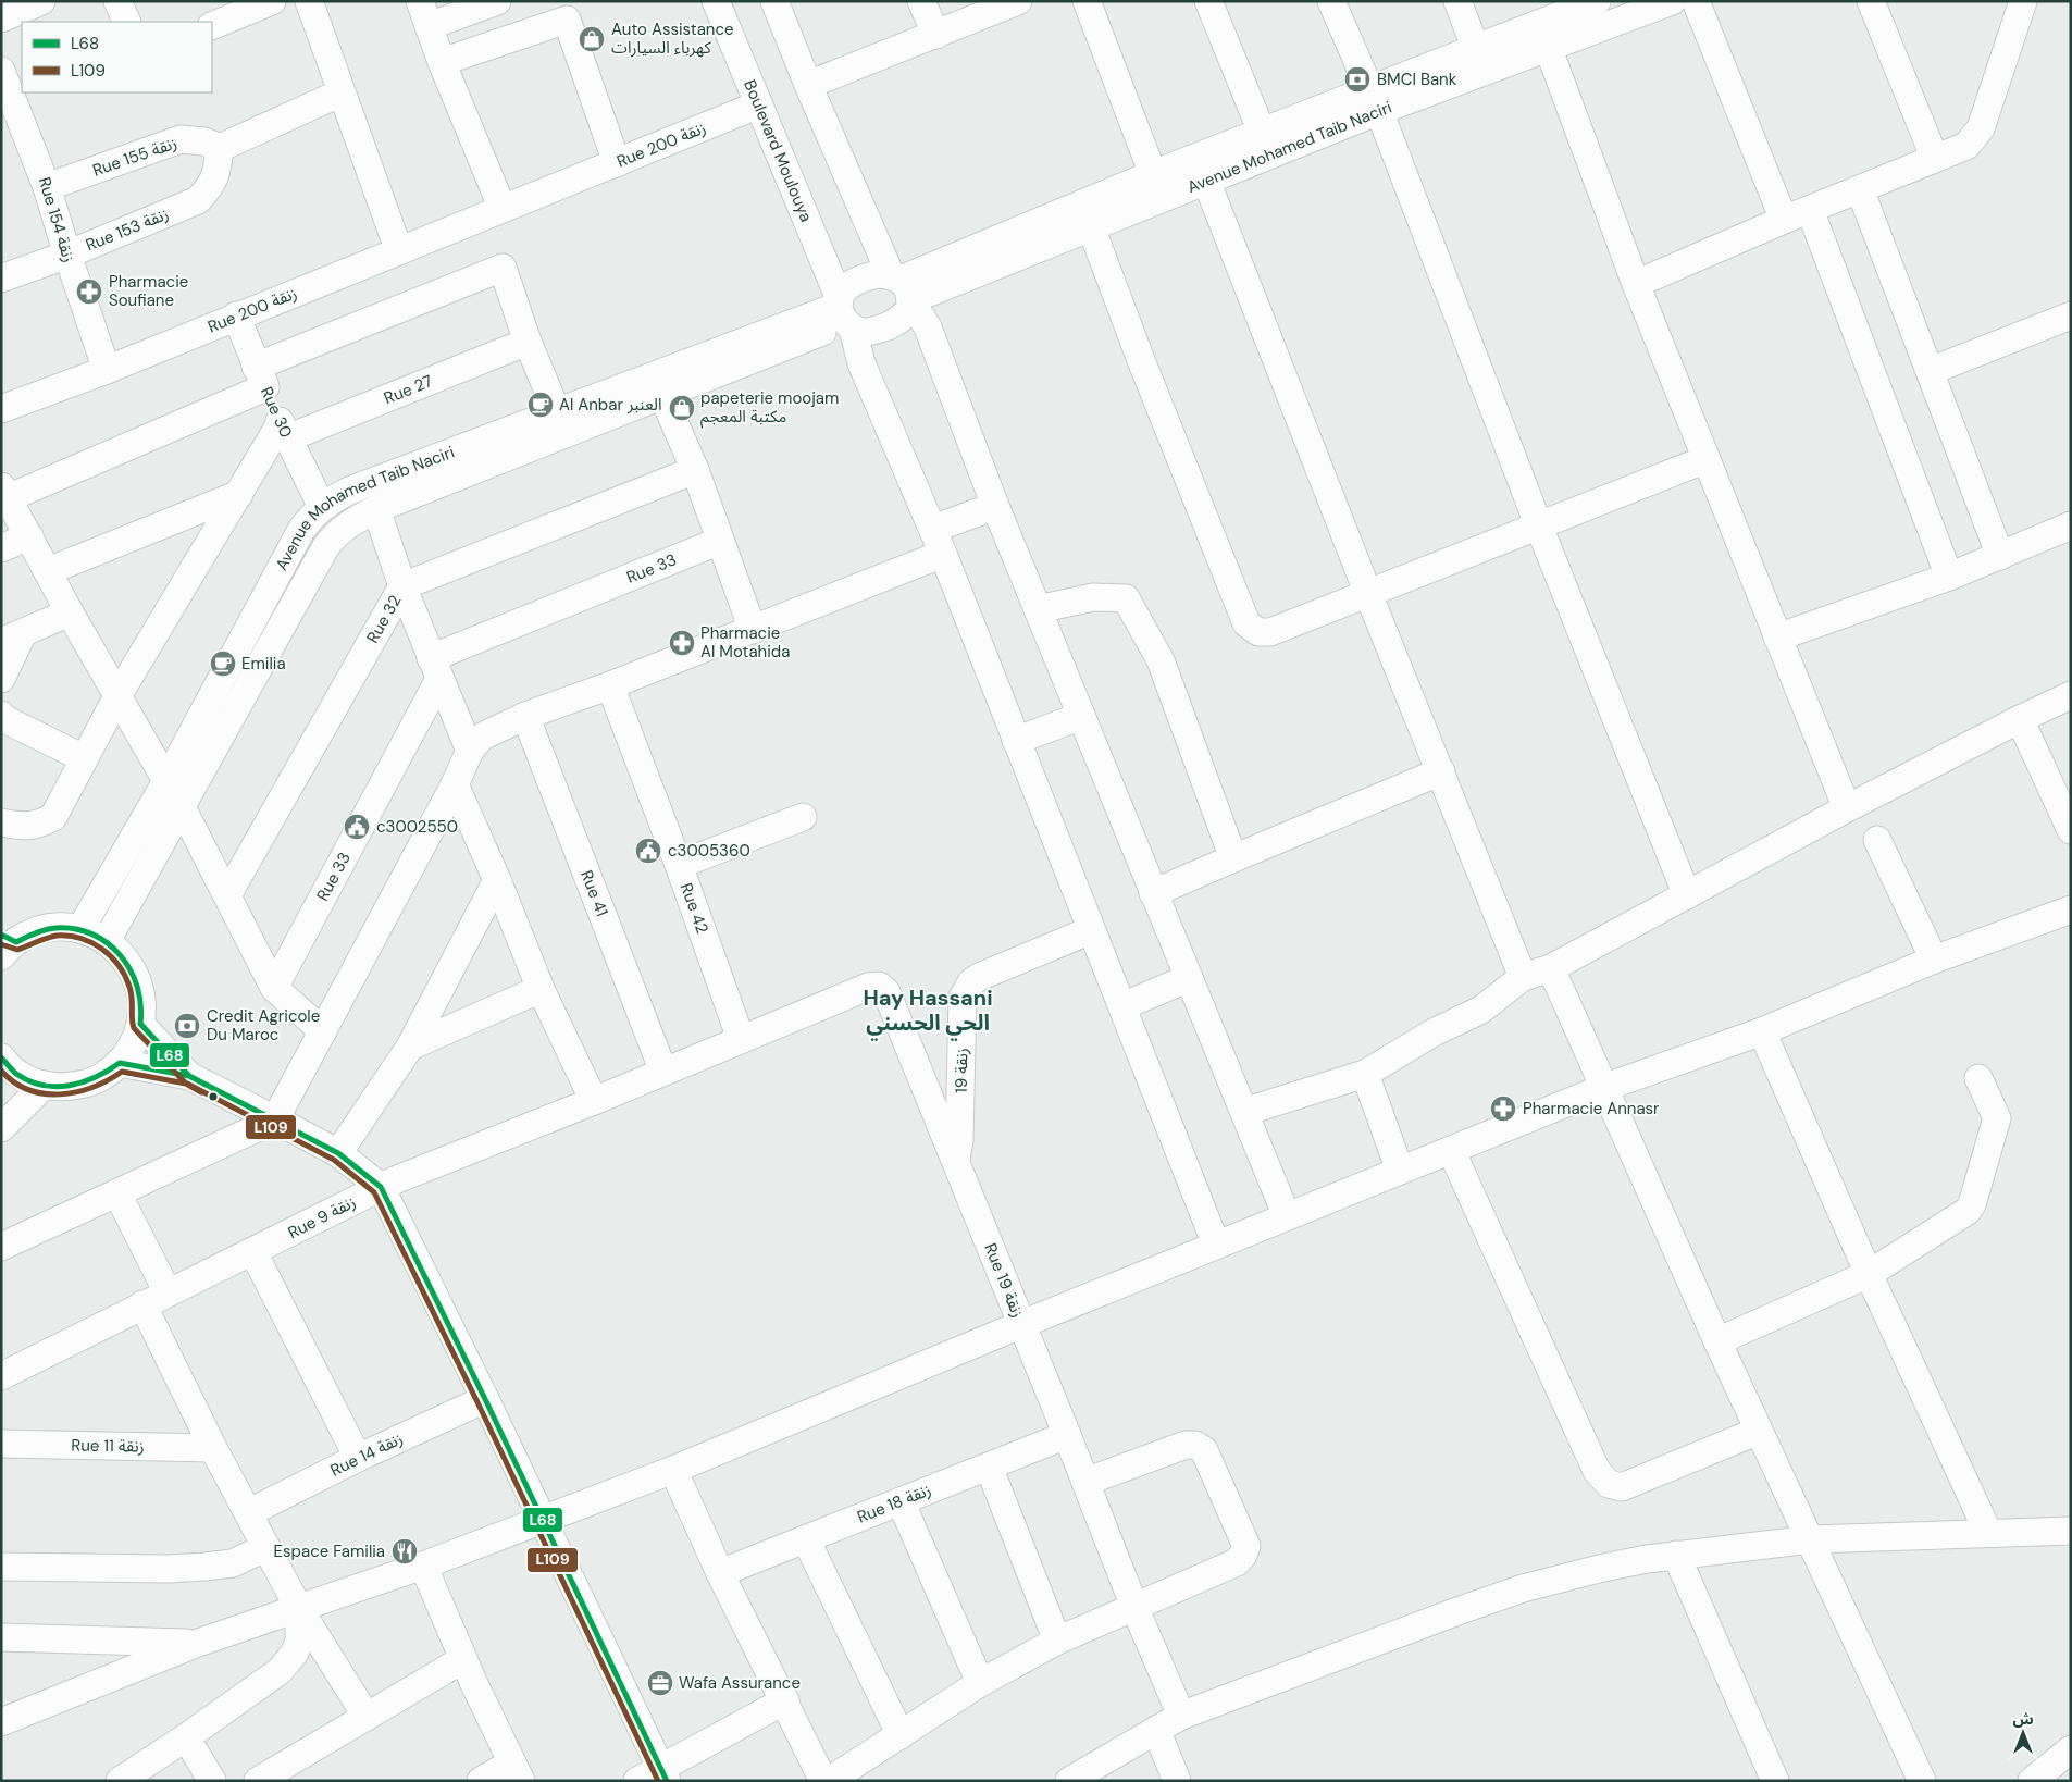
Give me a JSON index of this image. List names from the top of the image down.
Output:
{
  "streets": {
    "street": [
      "Rue 200 زنقة",
      "Avenue Mohamed Taib Naciri",
      "Boulevard Moulouya",
      "Rue 155 زنقة",
      "Rue 154 زنقة",
      "Rue 153 زنقة",
      "Rue 27",
      "Rue 30",
      "Rue 33",
      "Rue 32",
      "Rue 41",
      "Rue 42",
      "19 زنقة",
      "Rue 9 زنقة",
      "Rue 19 زنقة",
      "Rue 11 زنقة",
      "Rue 14 زنقة",
      "Rue 18 زنقة"
    ]
  },
  "crossings": [
    ["Rue 200 زنقة", "Boulevard Moulouya"],
    ["Rue 200 زنقة", "Rue 154 زنقة"],
    ["Rue 200 زنقة", "Rue 30"],
    ["Avenue Mohamed Taib Naciri", "Boulevard Moulouya"],
    ["Avenue Mohamed Taib Naciri", "Rue 30"],
    ["Boulevard Moulouya", "19 زنقة"],
    ["Rue 155 زنقة", "Rue 154 زنقة"],
    ["Rue 155 زنقة", "Rue 153 زنقة"],
    ["Rue 154 زنقة", "Rue 153 زنقة"],
    ["Rue 27", "Rue 30"],
    ["Rue 41", "Rue 9 زنقة"],
    ["Rue 42", "Rue 9 زنقة"],
    ["Rue 42", "Rue 19 زنقة"],
    ["19 زنقة", "Rue 19 زنقة"],
    ["Rue 9 زنقة", "Rue 19 زنقة"],
    ["Rue 19 زنقة", "Rue 18 زنقة"]
  ],
  "districts": ["Hay Hassani الحي الحسني"],
  "places": {
    "shop": ["Auto Assistance كهرباء السيارات", "papeterie moojam مكتبة المعجم"],
    "bank": ["BMCI Bank", "Credit Agricole Du Maroc"],
    "pharmacy": ["Pharmacie Soufiane", "Pharmacie Al Motahida", "Pharmacie Annasr"],
    "cafe": ["Al Anbar العنبر", "Emilia"],
    "public building": ["c3002550", "c3005360"],
    "restaurant": ["Espace Familia"],
    "office": ["Wafa Assurance"]
  },
  "lines": ["transit line L68", "transit line L109"],
  "legend": ["L68", "L109"],
  "north": "top"
}
